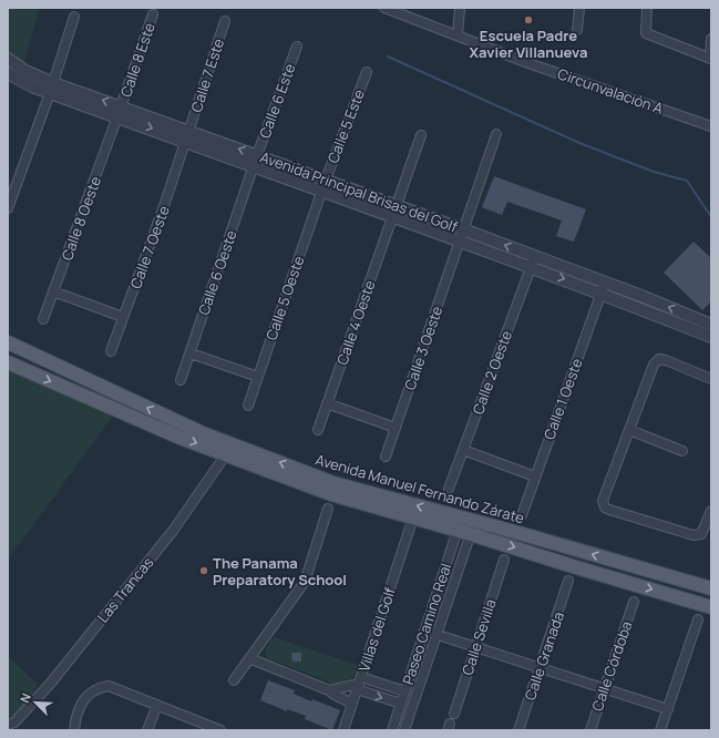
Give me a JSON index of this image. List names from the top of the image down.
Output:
{
  "streets": {
    "main road": ["Avenida Manuel Fernando Zárate"],
    "street": [
      "Calle 8 Este",
      "Calle 7 Este",
      "Circunvalación A",
      "Calle 6 Este",
      "Calle 5 Este",
      "Avenida Principal Brisas del Golf",
      "Calle 8 Oeste",
      "Calle 7 Oeste",
      "Calle 6 Oeste",
      "Calle 5 Oeste",
      "Calle 4 Oeste",
      "Calle 3 Oeste",
      "Calle 2 Oeste",
      "Calle 1 Oeste",
      "Las Trancas",
      "Paseo Camino Real",
      "Villas del Golf",
      "Calle Sevilla",
      "Calle Granada",
      "Calle Córdoba"
    ]
  },
  "crossings": [
    ["Calle 8 Este", "Avenida Principal Brisas del Golf"],
    ["Calle 8 Este", "Calle 8 Oeste"],
    ["Calle 7 Este", "Avenida Principal Brisas del Golf"],
    ["Calle 7 Este", "Calle 7 Oeste"],
    ["Calle 6 Este", "Avenida Principal Brisas del Golf"],
    ["Calle 6 Este", "Calle 6 Oeste"],
    ["Calle 5 Este", "Avenida Principal Brisas del Golf"],
    ["Calle 5 Este", "Calle 5 Oeste"],
    ["Avenida Principal Brisas del Golf", "Calle 8 Oeste"],
    ["Avenida Principal Brisas del Golf", "Calle 7 Oeste"],
    ["Avenida Principal Brisas del Golf", "Calle 6 Oeste"],
    ["Avenida Principal Brisas del Golf", "Calle 5 Oeste"],
    ["Avenida Principal Brisas del Golf", "Calle 4 Oeste"],
    ["Avenida Principal Brisas del Golf", "Calle 3 Oeste"],
    ["Avenida Principal Brisas del Golf", "Calle 2 Oeste"],
    ["Avenida Principal Brisas del Golf", "Calle 1 Oeste"],
    ["Avenida Manuel Fernando Zárate", "Las Trancas"],
    ["Avenida Manuel Fernando Zárate", "Paseo Camino Real"]
  ],
  "places": ["Escuela Padre Xavier Villanueva", "The Panama Preparatory School"],
  "north": "top left"
}
